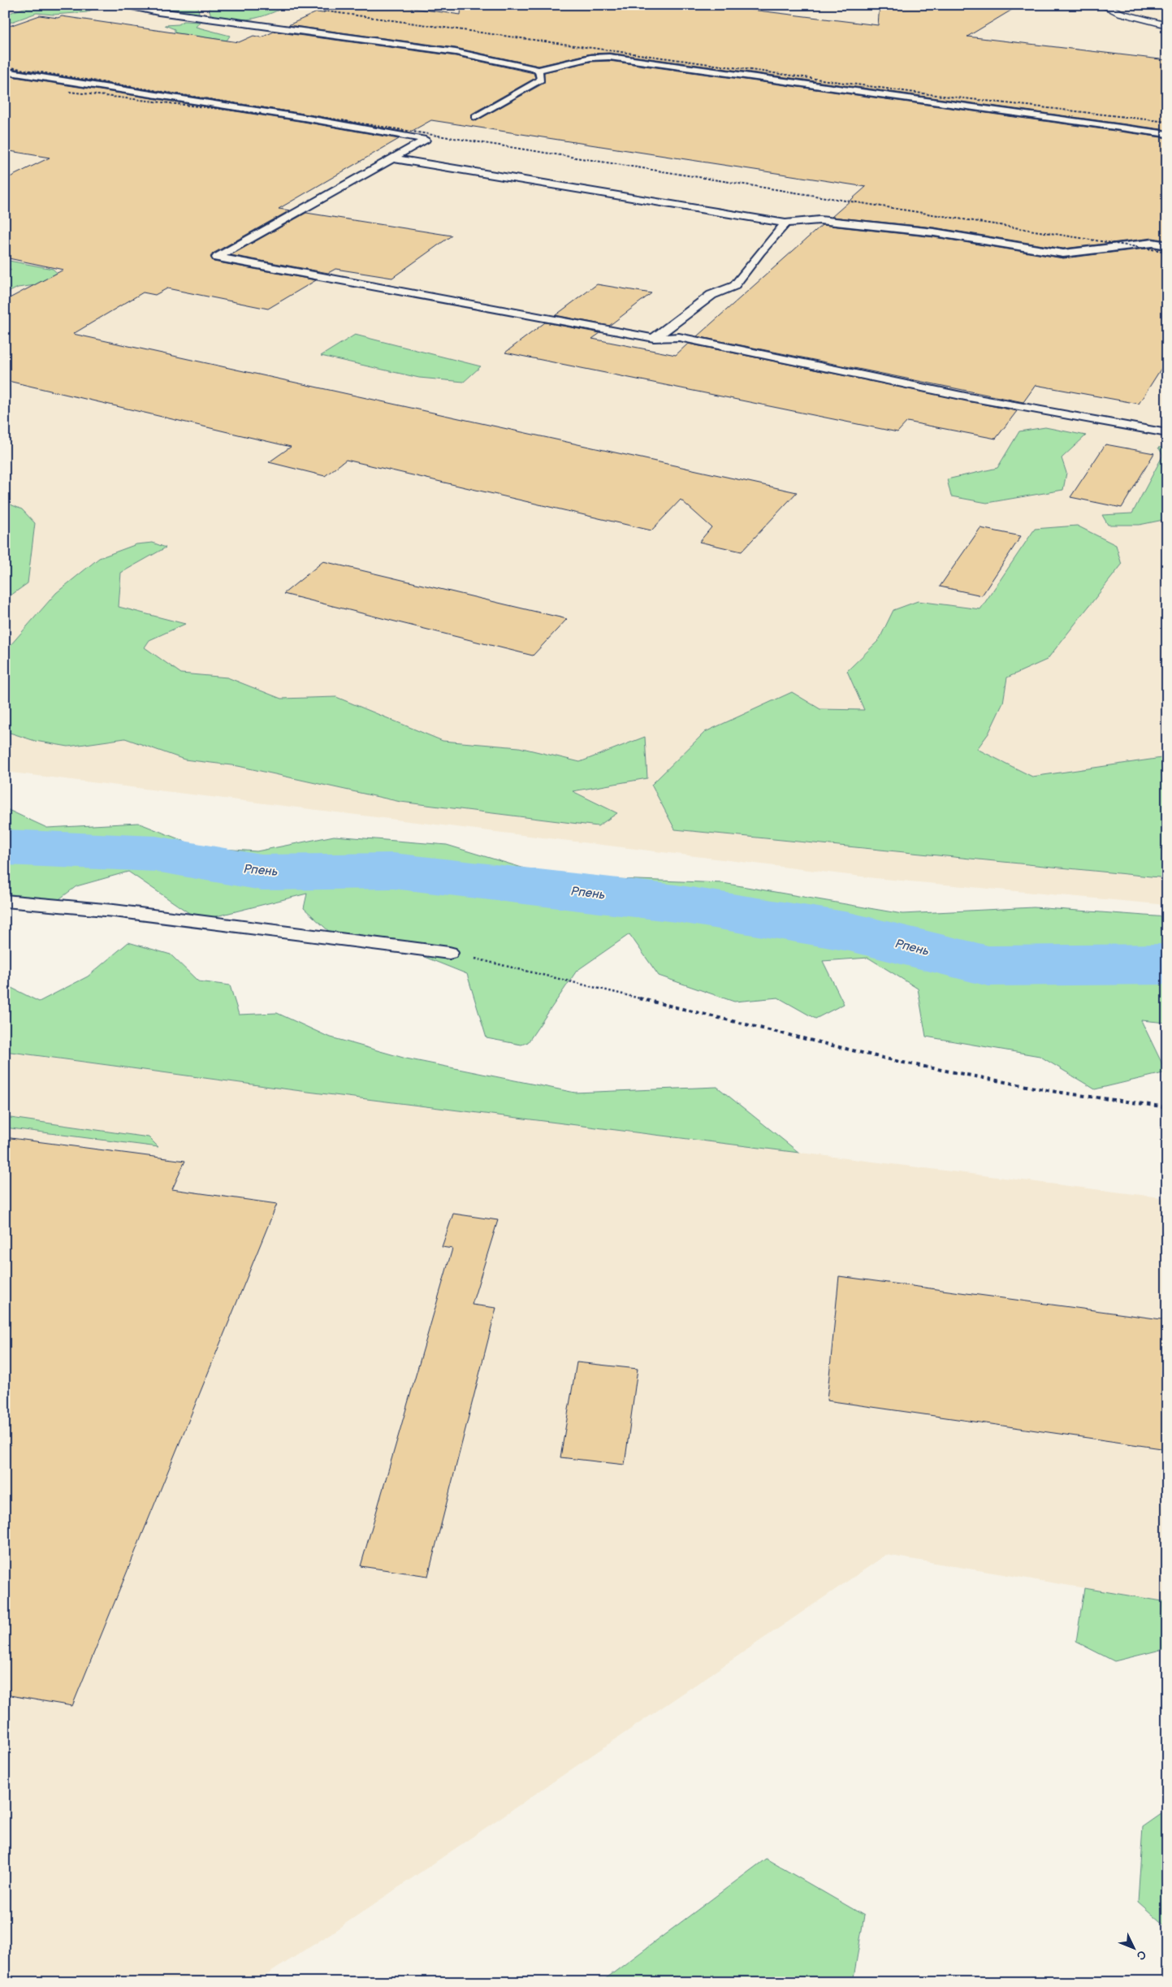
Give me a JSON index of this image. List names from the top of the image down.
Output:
{
  "water": ["Рпень"],
  "north": "bottom right"
}
